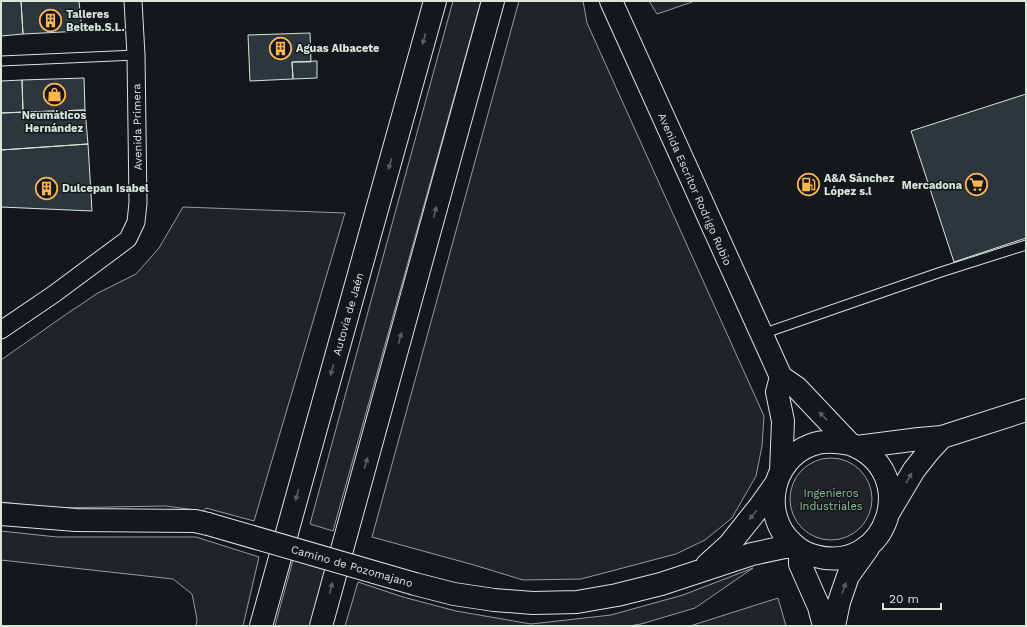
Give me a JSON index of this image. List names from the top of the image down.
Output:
{
  "streets": {
    "main road": ["Avenida Escritor Rodrigo Rubio", "Autovía de Jaén", "Camino de Pozomajano"],
    "street": ["Avenida Primera"]
  },
  "crossings": [
    ["Avenida Escritor Rodrigo Rubio", "Camino de Pozomajano"]
  ],
  "parks": ["Ingenieros Industriales"],
  "places": {
    "building": ["Talleres Belteb.S.L.", "Aguas Albacete", "Dulcepan Isabel"],
    "shop": ["Neumáticos Hernández"],
    "fuel station": ["A&A Sánchez López s.l"],
    "supermarket": ["Mercadona"]
  },
  "scale_bar": "20 m"
}
